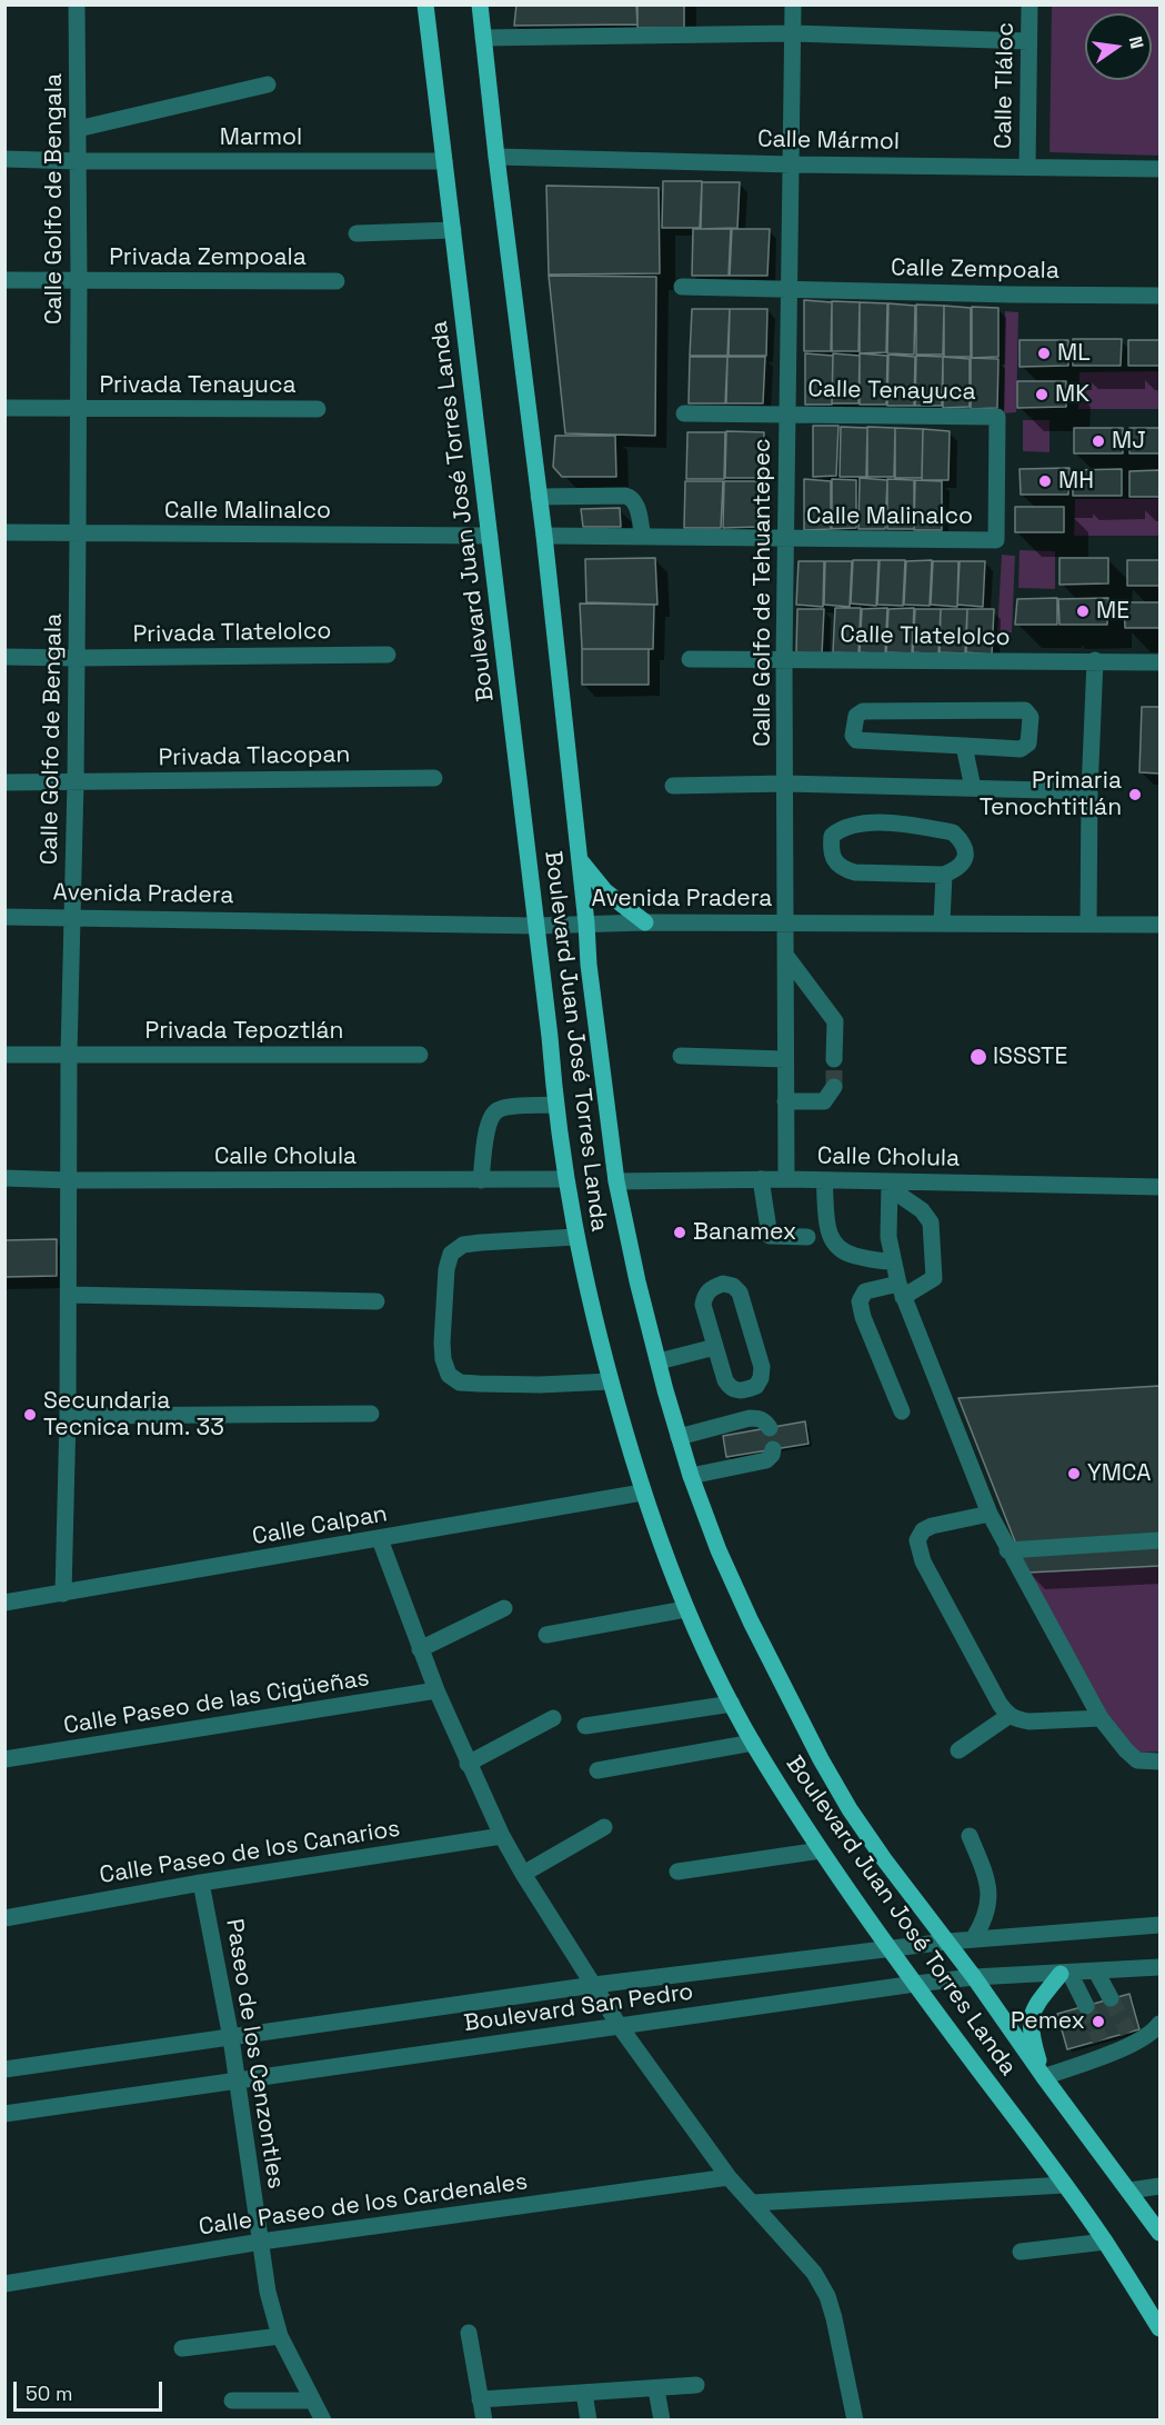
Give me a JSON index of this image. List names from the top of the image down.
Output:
{
  "streets": {
    "main road": ["Boulevard Juan José Torres Landa"],
    "street": [
      "Calle Tláloc",
      "Marmol",
      "Calle Mármol",
      "Calle Golfo de Bengala",
      "Privada Zempoala",
      "Calle Zempoala",
      "Privada Tenayuca",
      "Calle Tenayuca",
      "Calle Malinalco",
      "Calle Golfo de Tehuantepec",
      "Privada Tlatelolco",
      "Calle Tlatelolco",
      "Privada Tlacopan",
      "Avenida Pradera",
      "Privada Tepoztlán",
      "Calle Cholula",
      "Calle Calpan",
      "Calle Paseo de las Cigüeñas",
      "Calle Paseo de los Canarios",
      "Boulevard San Pedro",
      "Paseo de los Cenzontles",
      "Calle Paseo de los Cardenales"
    ]
  },
  "crossings": [
    ["Calle Tláloc", "Calle Mármol"],
    ["Marmol", "Calle Golfo de Bengala"],
    ["Marmol", "Boulevard Juan José Torres Landa"],
    ["Calle Mármol", "Boulevard Juan José Torres Landa"],
    ["Calle Mármol", "Calle Golfo de Tehuantepec"],
    ["Calle Golfo de Bengala", "Privada Zempoala"],
    ["Calle Golfo de Bengala", "Privada Tenayuca"],
    ["Calle Golfo de Bengala", "Calle Malinalco"],
    ["Calle Golfo de Bengala", "Privada Tlatelolco"],
    ["Calle Golfo de Bengala", "Privada Tlacopan"],
    ["Calle Golfo de Bengala", "Avenida Pradera"],
    ["Calle Golfo de Bengala", "Privada Tepoztlán"],
    ["Calle Golfo de Bengala", "Calle Cholula"],
    ["Calle Golfo de Bengala", "Calle Calpan"],
    ["Calle Zempoala", "Calle Golfo de Tehuantepec"],
    ["Calle Tenayuca", "Calle Malinalco"],
    ["Calle Tenayuca", "Calle Golfo de Tehuantepec"],
    ["Calle Malinalco", "Boulevard Juan José Torres Landa"],
    ["Calle Malinalco", "Calle Golfo de Tehuantepec"],
    ["Boulevard Juan José Torres Landa", "Avenida Pradera"],
    ["Boulevard Juan José Torres Landa", "Calle Cholula"],
    ["Boulevard Juan José Torres Landa", "Calle Calpan"],
    ["Boulevard Juan José Torres Landa", "Boulevard San Pedro"],
    ["Calle Golfo de Tehuantepec", "Calle Tlatelolco"],
    ["Calle Golfo de Tehuantepec", "Avenida Pradera"],
    ["Calle Golfo de Tehuantepec", "Calle Cholula"],
    ["Calle Paseo de los Canarios", "Paseo de los Cenzontles"],
    ["Boulevard San Pedro", "Paseo de los Cenzontles"],
    ["Paseo de los Cenzontles", "Calle Paseo de los Cardenales"]
  ],
  "places": [
    "ML",
    "MK",
    "MJ",
    "MH",
    "ME",
    "Primaria Tenochtitlán",
    "ISSSTE",
    "Banamex",
    "Secundaria Tecnica num. 33",
    "YMCA",
    "Pemex"
  ],
  "scale_bar": "50 m",
  "north": "right"
}
